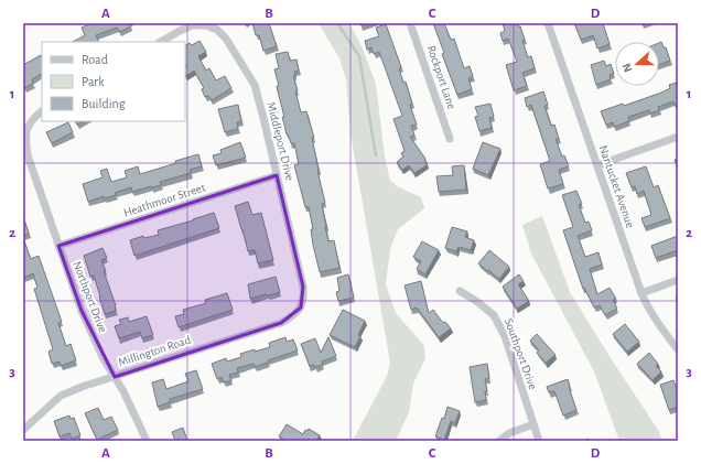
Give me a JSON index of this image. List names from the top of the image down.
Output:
{
  "streets": {
    "street": [
      "Rockport Lane",
      "Middleport Drive",
      "Nantucket Avenue",
      "Heathmoor Street",
      "Northport Drive",
      "Millington Road",
      "Southport Drive"
    ]
  },
  "crossings": [
    ["Middleport Drive", "Heathmoor Street"],
    ["Middleport Drive", "Millington Road"],
    ["Heathmoor Street", "Northport Drive"],
    ["Northport Drive", "Millington Road"]
  ],
  "legend": ["Road", "Park", "Building"],
  "north": "left",
  "grid": {
    "columns": [
      "A",
      "B",
      "C",
      "D"
    ],
    "rows": ["1", "2", "3"]
  }
}
